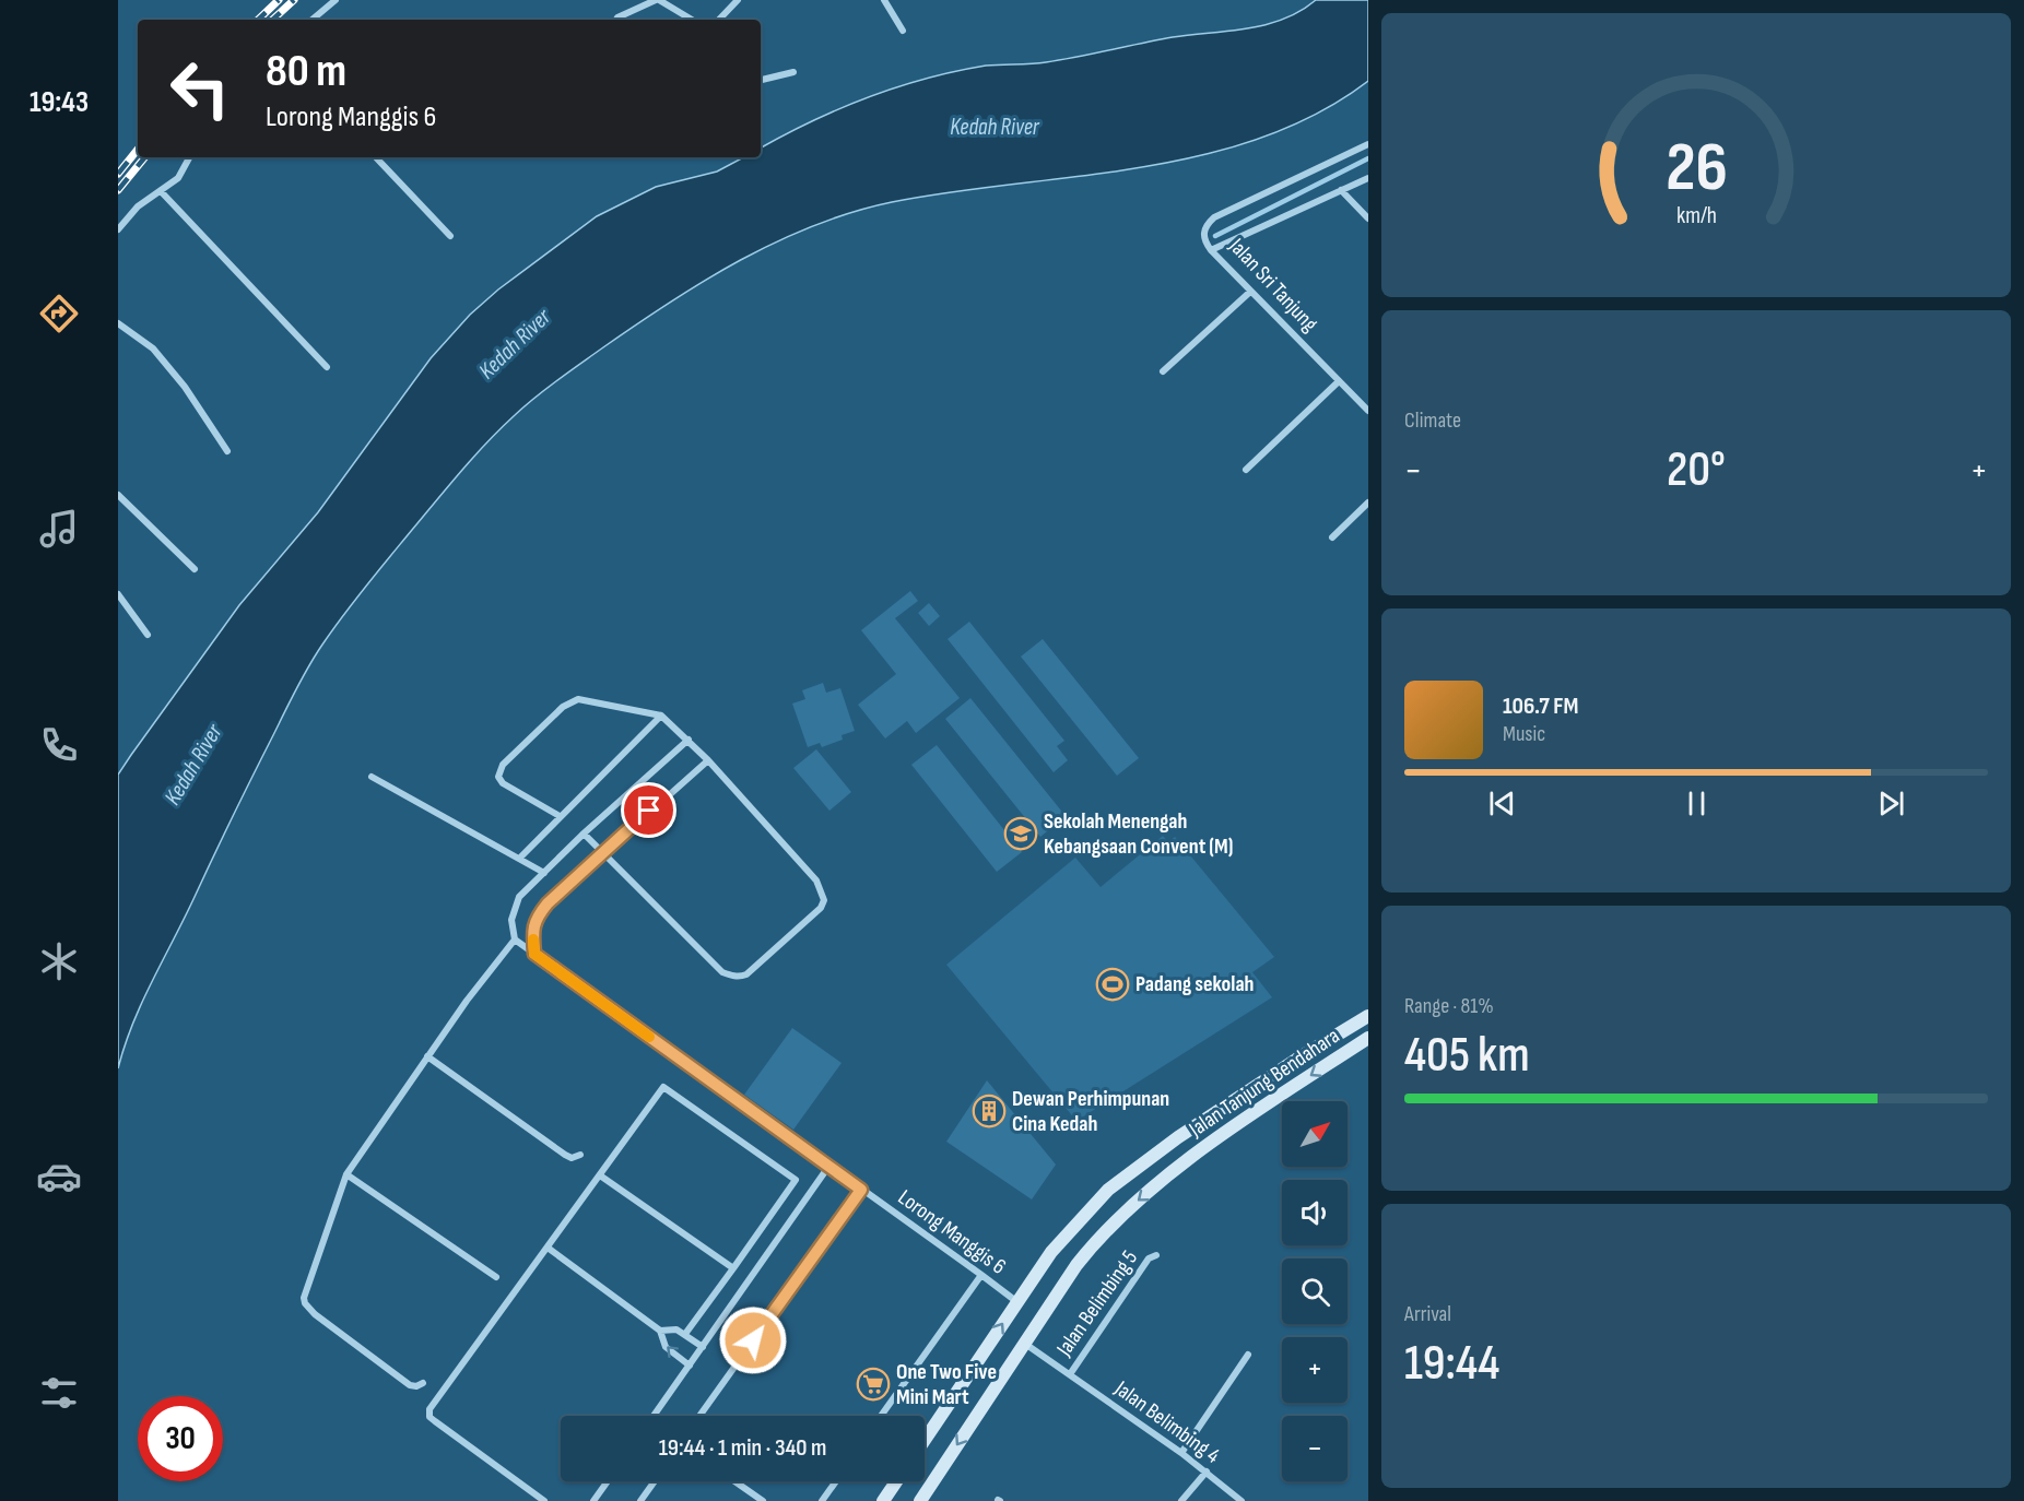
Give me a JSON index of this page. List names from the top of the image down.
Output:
{
  "streets": {
    "main road": ["Jalan Tanjung Bendahara"],
    "street": [
      "Jalan Sri Tanjung",
      "Lorong Manggis 6",
      "Jalan Belimbing 5",
      "Jalan Belimbing 4"
    ]
  },
  "crossings": [
    ["Jalan Tanjung Bendahara", "Lorong Manggis 6"],
    ["Jalan Tanjung Bendahara", "Jalan Belimbing 4"],
    ["Jalan Belimbing 5", "Jalan Belimbing 4"]
  ],
  "water": ["Kedah River"],
  "places": {
    "school or university": ["Sekolah Menengah Kebangsaan Convent (M)"],
    "sports": ["Padang sekolah"],
    "building": ["Dewan Perhimpunan Cina Kedah"],
    "supermarket": ["One Two Five Mini Mart"]
  },
  "north": "top right",
  "page": {
    "tabs": "19:43",
    "turn": ["80 m", "Lorong Manggis 6"],
    "tile": [
      "Climate",
      ["Range · 81%", "405 km"],
      ["Arrival", "19:44"]
    ],
    "heat": ["−", "20°", "+"],
    "song": ["106.7 FM", "Music"],
    "map_buttons": ["+", "−"],
    "limit": "30",
    "trip": "19:44 · 1 min · 340 m",
    "gauge": ["26", "km/h"]
  }
}
